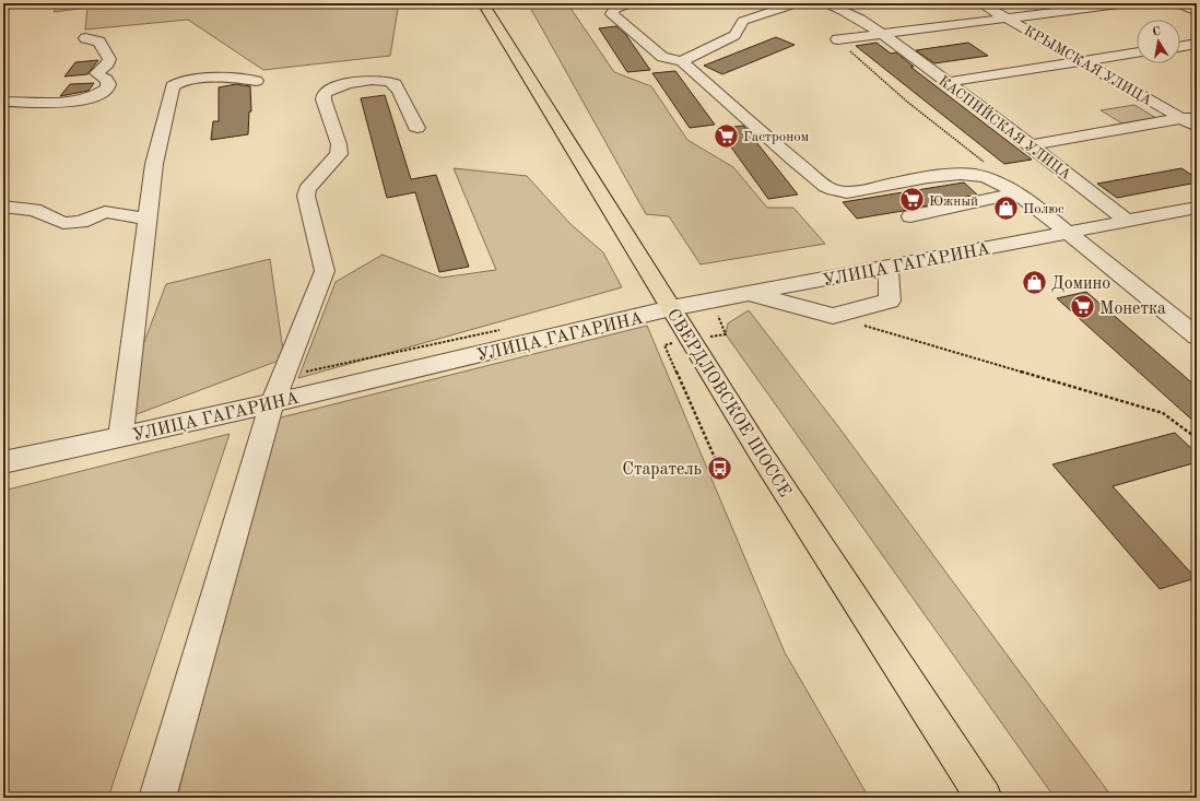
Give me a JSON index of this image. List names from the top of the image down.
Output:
{
  "streets": {
    "main road": ["СВЕРДЛОВСКОЕ ШОССЕ"],
    "street": ["КРЫМСКАЯ УЛИЦА", "КАСПИЙСКАЯ УЛИЦА", "УЛИЦА ГАГАРИНА"]
  },
  "crossings": [
    ["КАСПИЙСКАЯ УЛИЦА", "УЛИЦА ГАГАРИНА"],
    ["УЛИЦА ГАГАРИНА", "СВЕРДЛОВСКОЕ ШОССЕ"]
  ],
  "places": {
    "supermarket": ["Гастроном", "Южный", "Монетка"],
    "shop": ["Полюс", "Домино"],
    "bus stop": ["Старатель"]
  },
  "north": "top"
}
